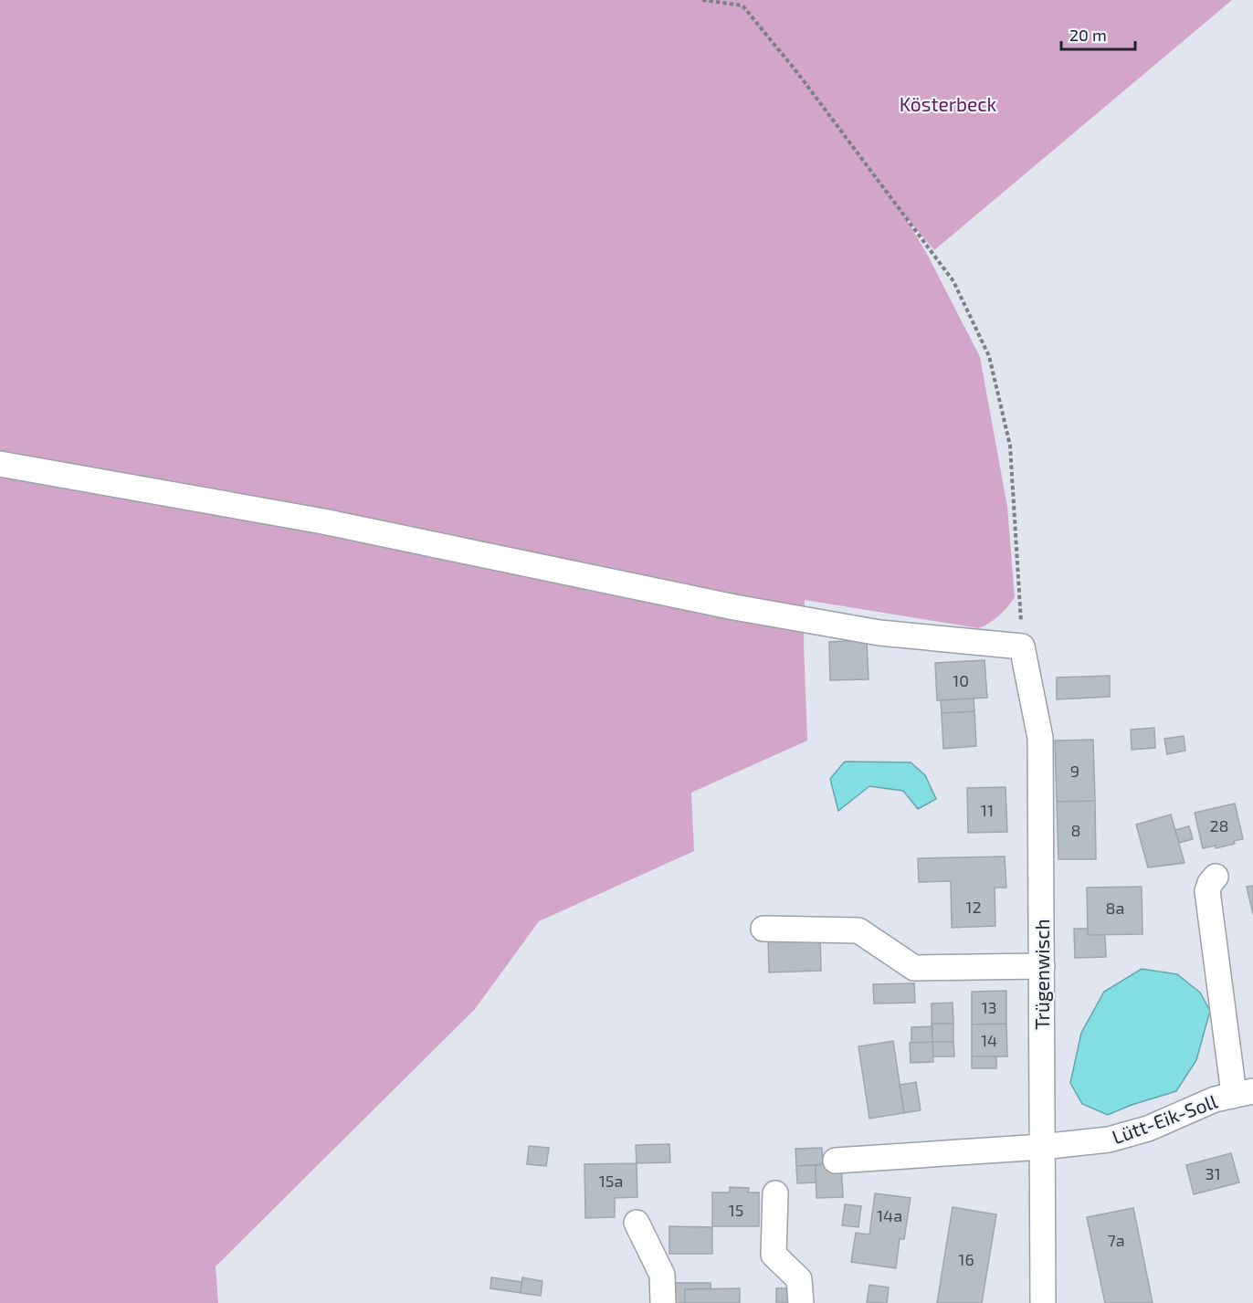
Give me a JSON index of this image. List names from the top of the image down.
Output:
{
  "streets": {
    "street": ["Trügenwisch", "Lütt-Eik-Soll"]
  },
  "crossings": [
    ["Trügenwisch", "Lütt-Eik-Soll"]
  ],
  "parks": ["Kösterbeck"],
  "house_numbers": [
    "10",
    "9",
    "11",
    "28",
    "8",
    "12",
    "8a",
    "13",
    "14",
    "31",
    "15a",
    "15",
    "14a",
    "7a",
    "16"
  ],
  "scale_bar": "20 m"
}
